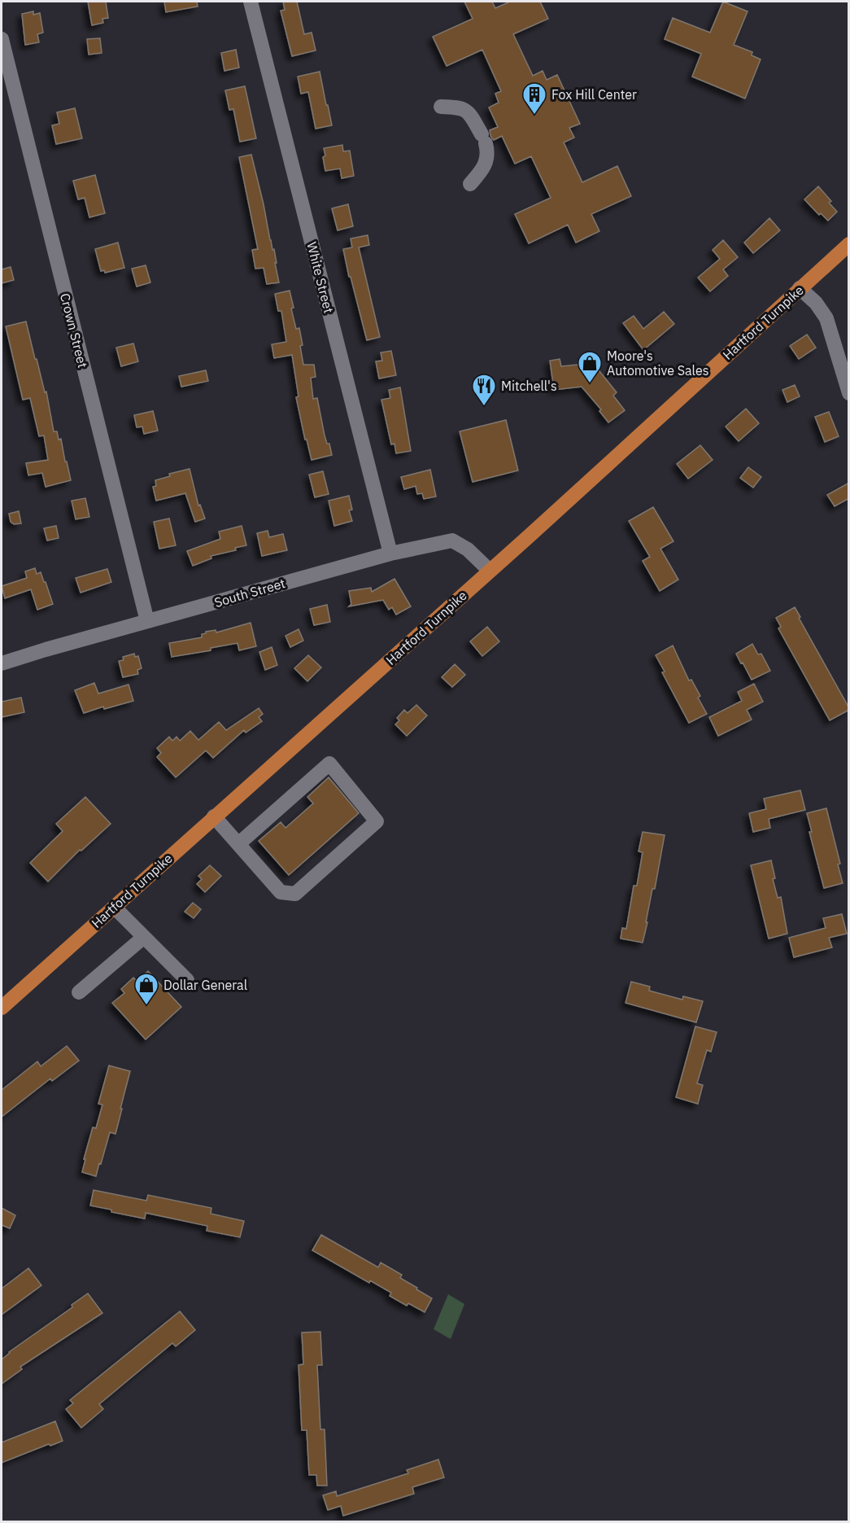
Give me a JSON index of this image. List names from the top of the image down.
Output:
{
  "streets": {
    "main road": ["Hartford Turnpike"],
    "street": ["White Street", "Crown Street", "South Street"]
  },
  "crossings": [
    ["White Street", "South Street"],
    ["Hartford Turnpike", "South Street"],
    ["Crown Street", "South Street"]
  ],
  "places": {
    "building": ["Fox Hill Center"],
    "shop": ["Moore's Automotive Sales", "Dollar General"],
    "restaurant": ["Mitchell's"]
  }
}
